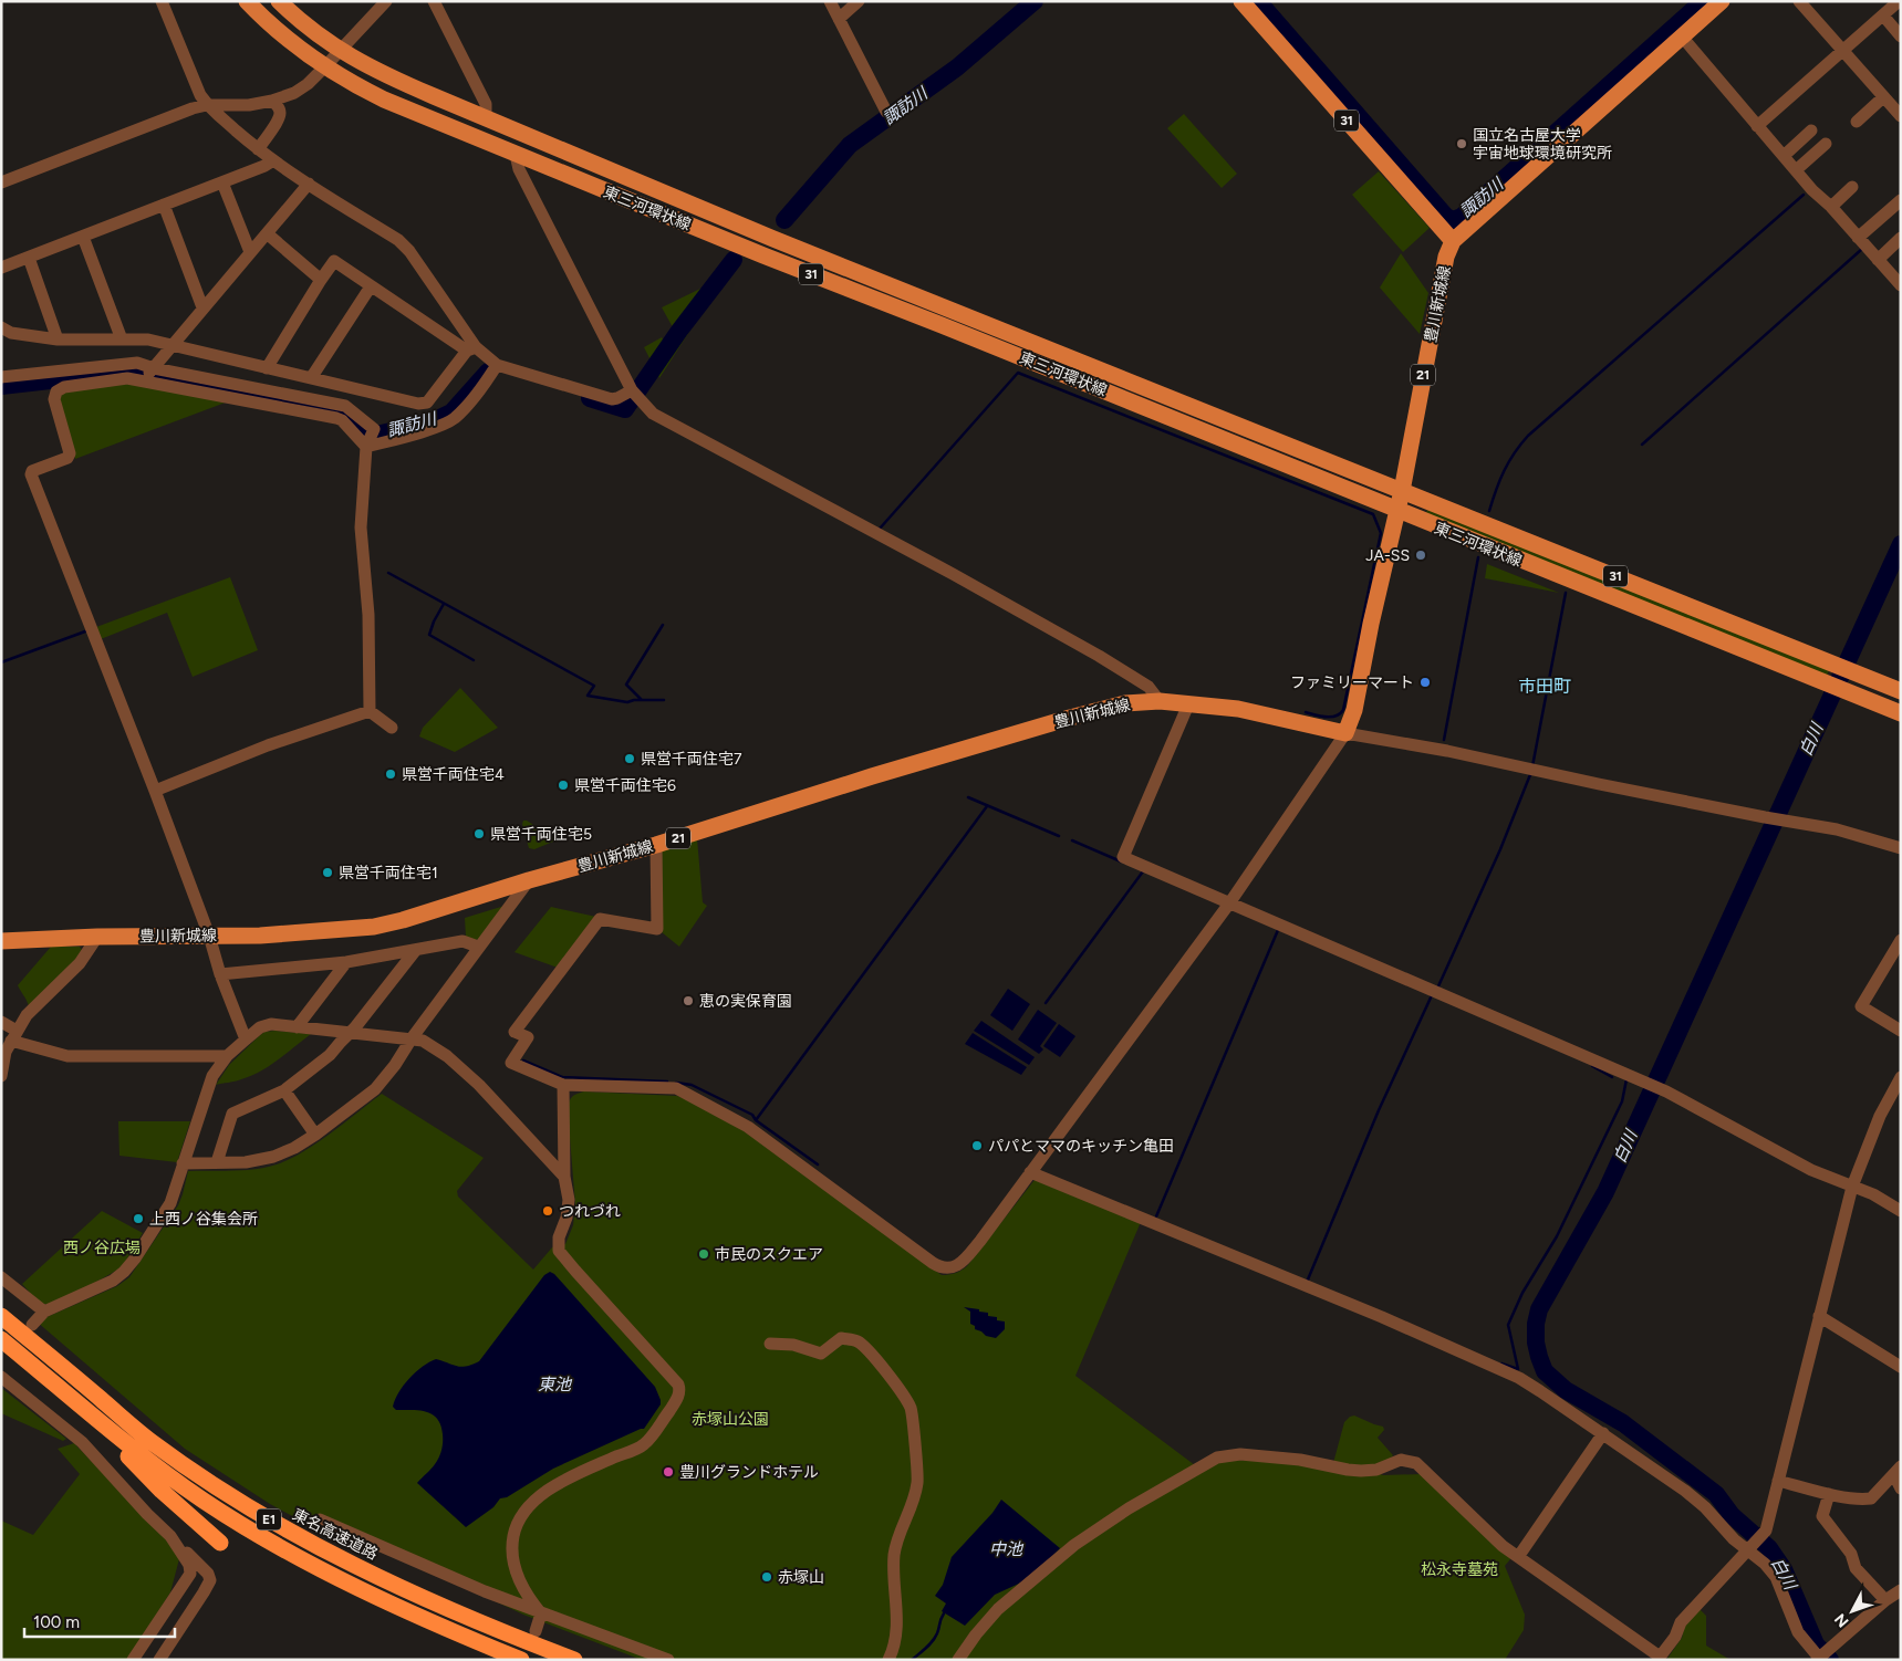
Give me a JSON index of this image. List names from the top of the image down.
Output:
{
  "streets": {
    "highway": ["E1", "東名高速道路"],
    "main road": [
      "31",
      "東三河環状線",
      "豊川新城線",
      "21"
    ]
  },
  "crossings": [
    ["31", "豊川新城線"],
    ["東三河環状線", "豊川新城線"]
  ],
  "districts": ["市田町"],
  "water": [
    "諏訪川",
    "白川",
    "東池",
    "中池"
  ],
  "parks": ["西ノ谷広場", "赤塚山公園", "松永寺墓苑"],
  "places": [
    "国立名古屋大学 宇宙地球環境研究所",
    "JA-SS",
    "ファミリーマート",
    "県営千両住宅7",
    "県営千両住宅4",
    "県営千両住宅6",
    "県営千両住宅5",
    "県営千両住宅1",
    "恵の実保育園",
    "パパとママのキッチン亀田",
    "つれづれ",
    "上西ノ谷集会所",
    "市民のスクエア",
    "豊川グランドホテル",
    "赤塚山"
  ],
  "scale_bar": "100 m",
  "north": "bottom left"
}
